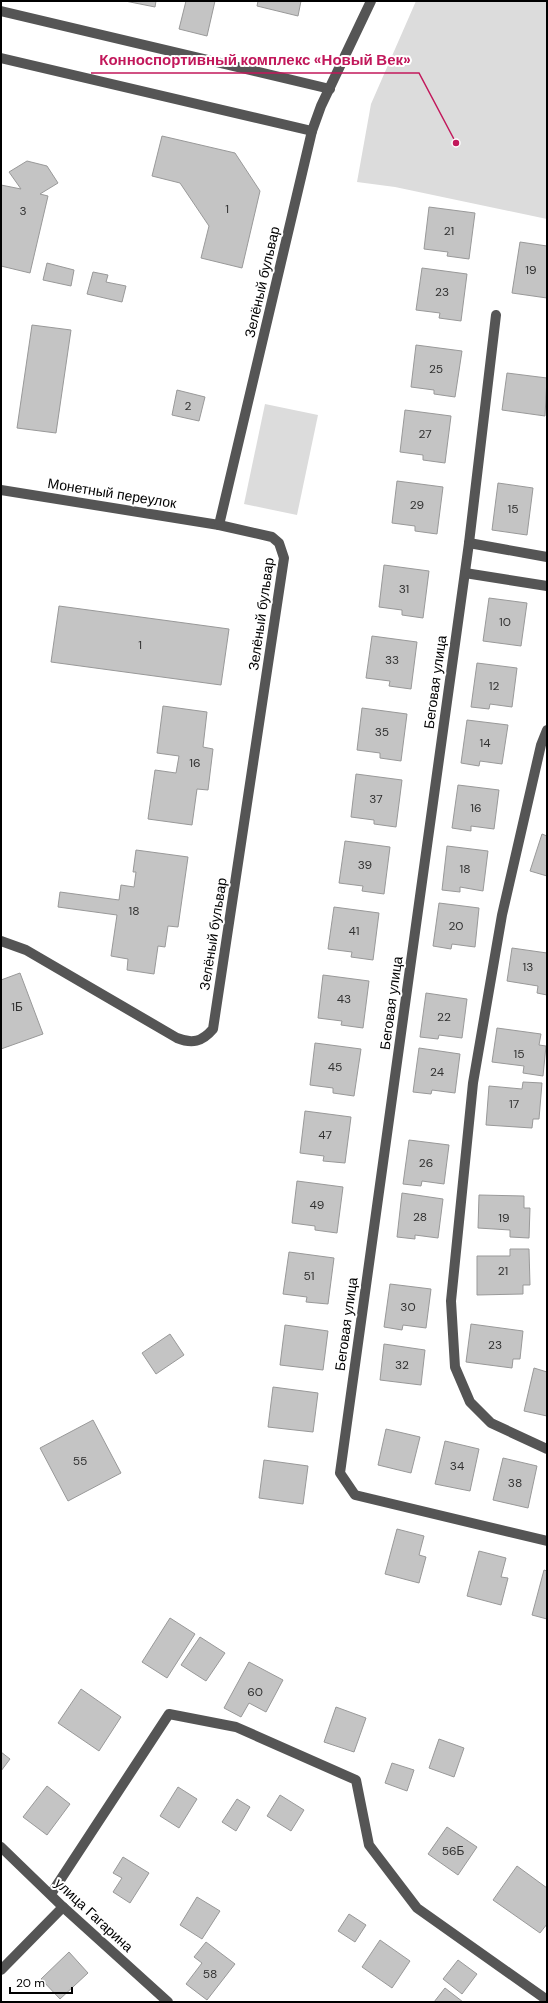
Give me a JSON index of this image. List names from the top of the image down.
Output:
{
  "streets": {
    "street": [
      "Зелёный бульвар",
      "Монетный переулок",
      "Беговая улица",
      "улица Гагарина"
    ]
  },
  "crossings": [
    ["Зелёный бульвар", "Монетный переулок"]
  ],
  "places": ["Конноспортивный комплекс «Новый Век»"],
  "house_numbers": [
    "1",
    "3",
    "21",
    "19",
    "23",
    "25",
    "2",
    "27",
    "29",
    "15",
    "31",
    "10",
    "1",
    "33",
    "12",
    "35",
    "14",
    "16",
    "37",
    "16",
    "39",
    "18",
    "18",
    "20",
    "41",
    "13",
    "43",
    "1Б",
    "22",
    "15",
    "45",
    "24",
    "17",
    "47",
    "26",
    "49",
    "28",
    "19",
    "21",
    "51",
    "30",
    "23",
    "32",
    "55",
    "34",
    "38",
    "60",
    "56Б",
    "58"
  ],
  "scale_bar": "20 m"
}
